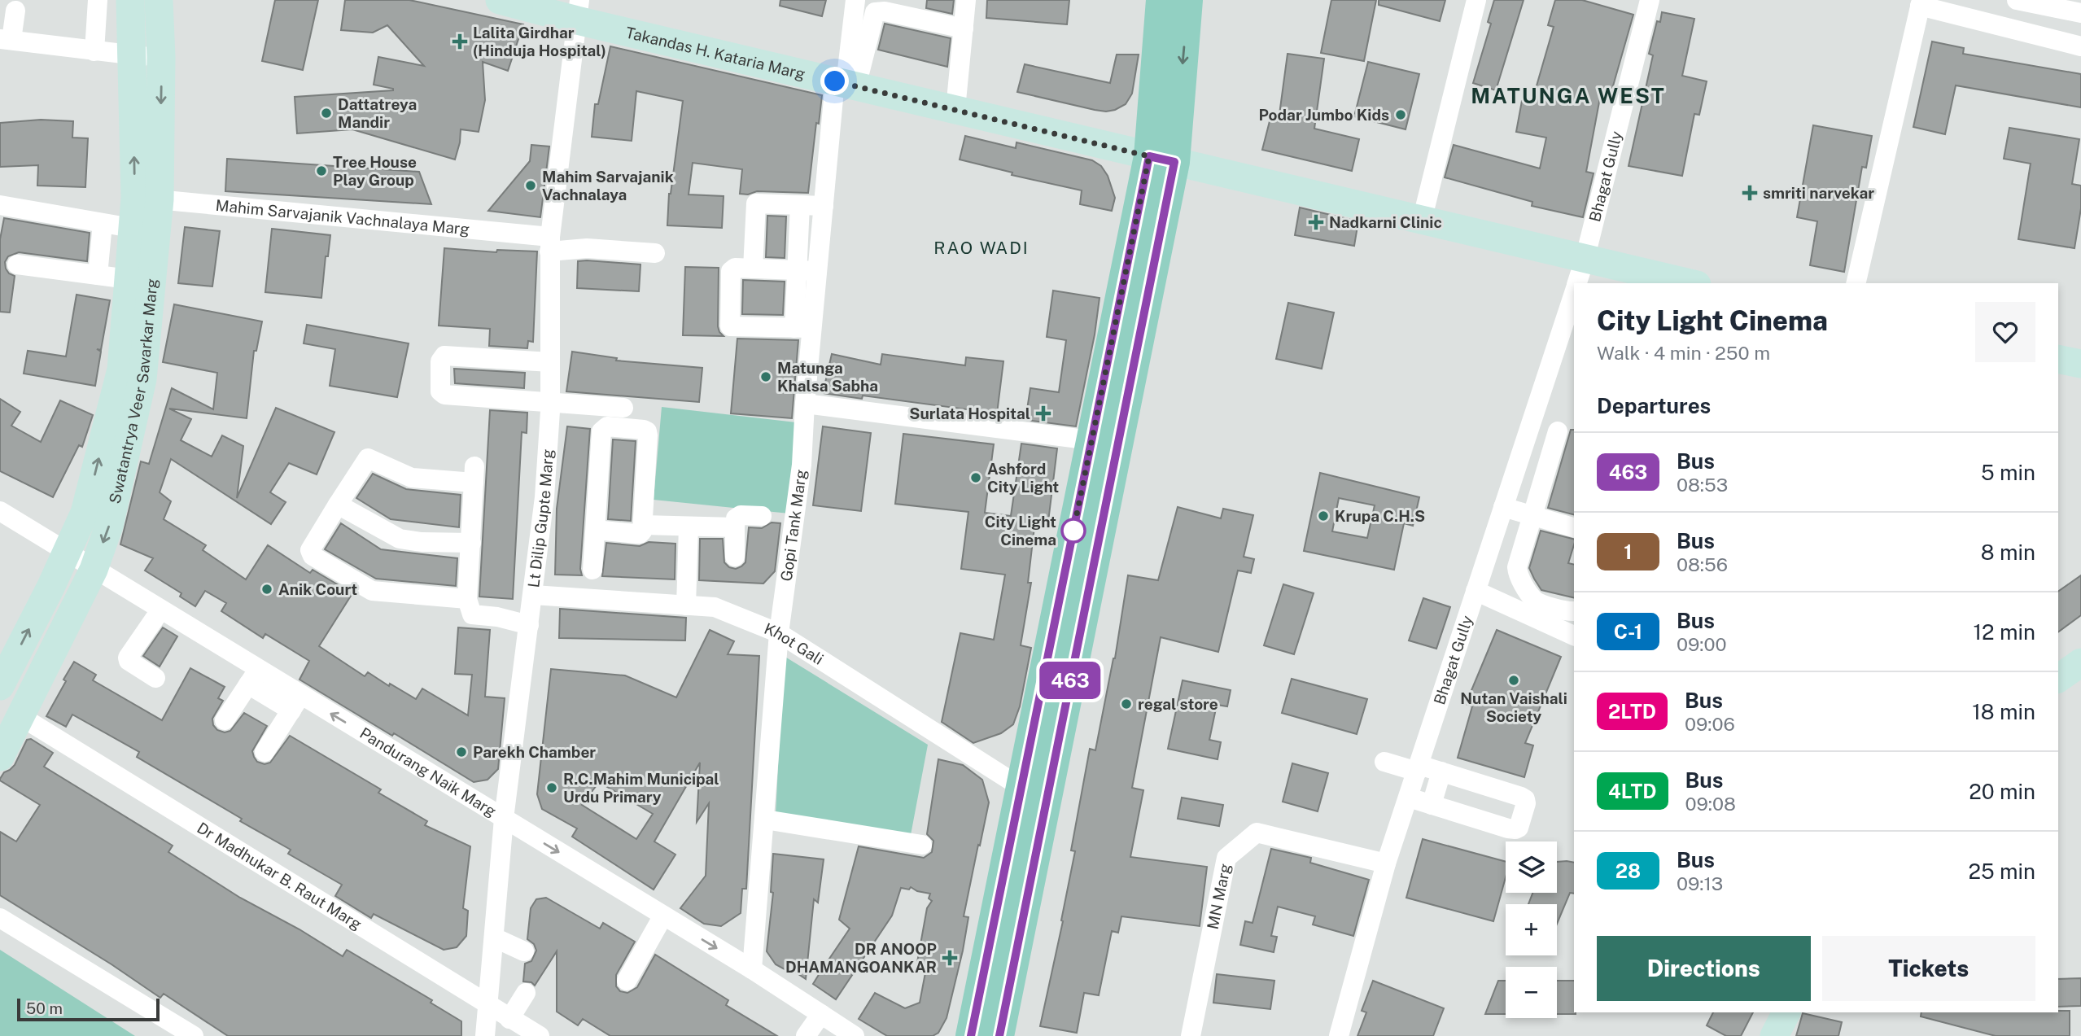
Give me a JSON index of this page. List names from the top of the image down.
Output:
{
  "streets": {
    "main road": ["Takandas H. Kataria Marg", "Swatantrya Veer Savarkar Marg"],
    "street": [
      "Bhagat Gully",
      "Mahim Sarvajanik Vachnalaya Marg",
      "Lt Dilip Gupte Marg",
      "Gopi Tank Marg",
      "Khot Gali",
      "Pandurang Naik Marg",
      "Dr Madhukar B. Raut Marg",
      "MN Marg"
    ]
  },
  "crossings": [
    ["Takandas H. Kataria Marg", "Bhagat Gully"],
    ["Takandas H. Kataria Marg", "Lt Dilip Gupte Marg"],
    ["Takandas H. Kataria Marg", "Gopi Tank Marg"],
    ["Bhagat Gully", "MN Marg"],
    ["Mahim Sarvajanik Vachnalaya Marg", "Swatantrya Veer Savarkar Marg"],
    ["Mahim Sarvajanik Vachnalaya Marg", "Lt Dilip Gupte Marg"],
    ["Swatantrya Veer Savarkar Marg", "Pandurang Naik Marg"],
    ["Swatantrya Veer Savarkar Marg", "Dr Madhukar B. Raut Marg"],
    ["Lt Dilip Gupte Marg", "Khot Gali"],
    ["Lt Dilip Gupte Marg", "Pandurang Naik Marg"],
    ["Lt Dilip Gupte Marg", "Dr Madhukar B. Raut Marg"],
    ["Gopi Tank Marg", "Khot Gali"],
    ["Gopi Tank Marg", "Pandurang Naik Marg"]
  ],
  "districts": ["MATUNGA WEST", "RAO WADI"],
  "places": {
    "health": [
      "Lalita Girdhar (Hinduja Hospital)",
      "smriti narvekar",
      "Nadkarni Clinic",
      "Surlata Hospital",
      "DR ANOOP DHAMANGOANKAR"
    ],
    "other": [
      "Dattatreya Mandir",
      "Podar Jumbo Kids",
      "Tree House Play Group",
      "Mahim Sarvajanik Vachnalaya",
      "Matunga Khalsa Sabha",
      "Ashford City Light",
      "Krupa C.H.S",
      "City Light Cinema",
      "Anik Court",
      "Nutan Vaishali Society",
      "regal store",
      "Parekh Chamber",
      "R.C.Mahim Municipal Urdu Primary"
    ]
  },
  "lines": ["bus line 463"],
  "scale_bar": "50 m",
  "page": {
    "on_map": "463",
    "heading": [
      ["City Light Cinema", "Walk · 4 min · 250 m"],
      "Departures"
    ],
    "list": [
      {
        "mark": "463",
        "name": "Bus",
        "note": "08:53",
        "value": "5 min"
      },
      {
        "mark": "1",
        "name": "Bus",
        "note": "08:56",
        "value": "8 min"
      },
      {
        "mark": "C-1",
        "name": "Bus",
        "note": "09:00",
        "value": "12 min"
      },
      {
        "mark": "2LTD",
        "name": "Bus",
        "note": "09:06",
        "value": "18 min"
      },
      {
        "mark": "4LTD",
        "name": "Bus",
        "note": "09:08",
        "value": "20 min"
      },
      {
        "mark": "28",
        "name": "Bus",
        "note": "09:13",
        "value": "25 min"
      }
    ],
    "map_buttons": ["+", "−"],
    "buttons": ["Directions", "Tickets"],
    "scale": "50 m"
  }
}
